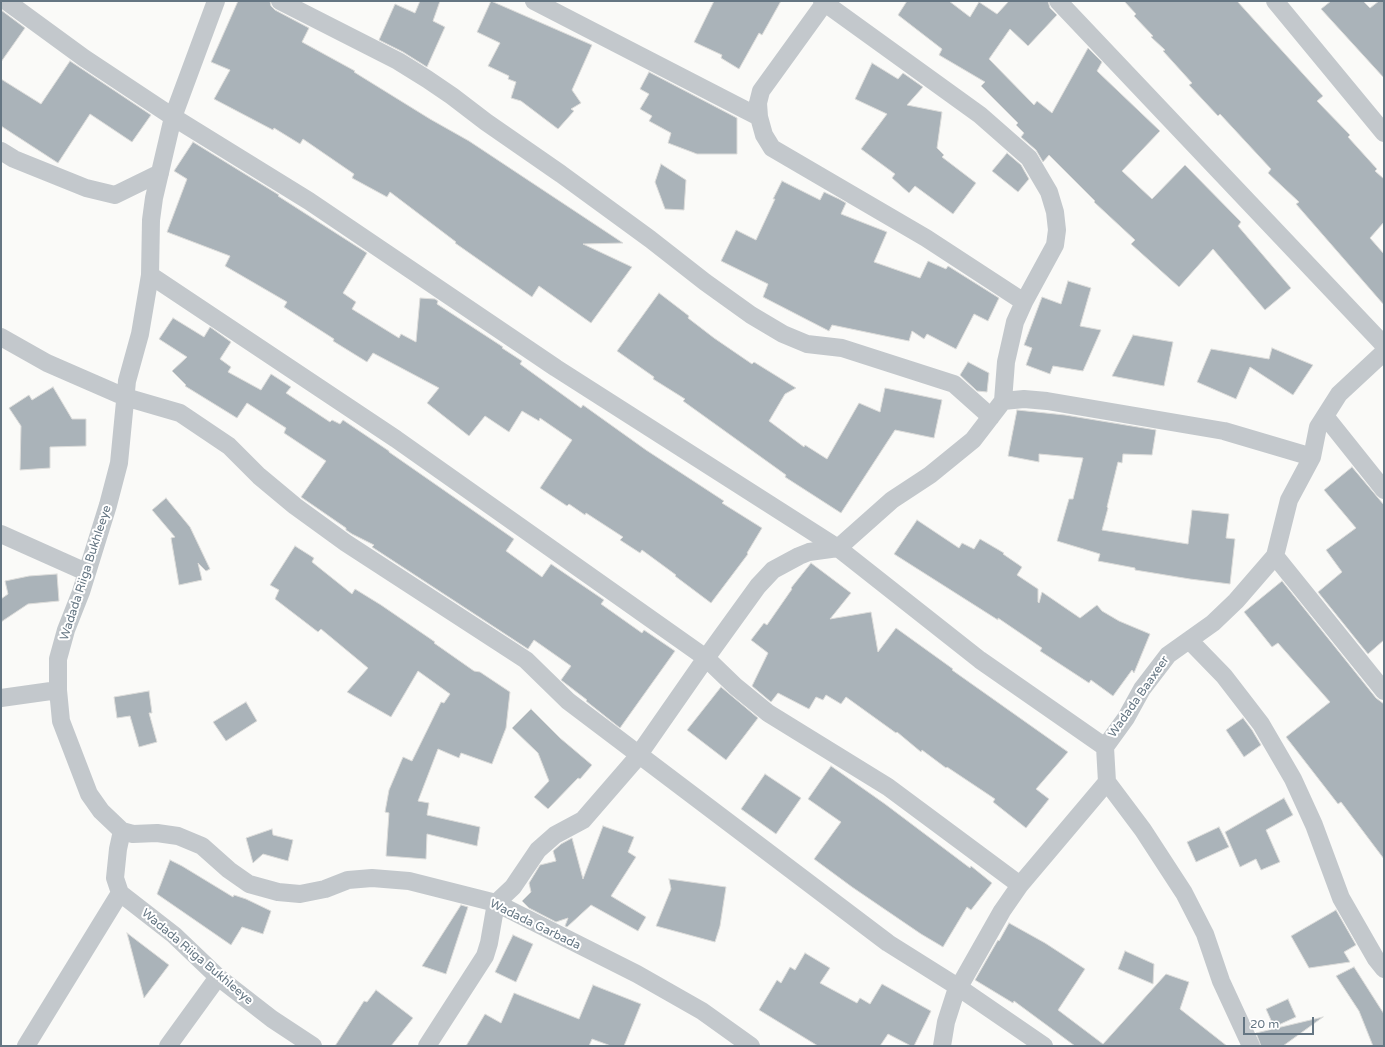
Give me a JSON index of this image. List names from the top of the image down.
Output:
{
  "streets": {
    "street": ["Wadada Riiga Bukhleeye", "Wadada Baaxeer", "Wadada Garbada"]
  },
  "crossings": [
    ["Wadada Riiga Bukhleeye", "Wadada Garbada"]
  ],
  "scale_bar": "20 m"
}
